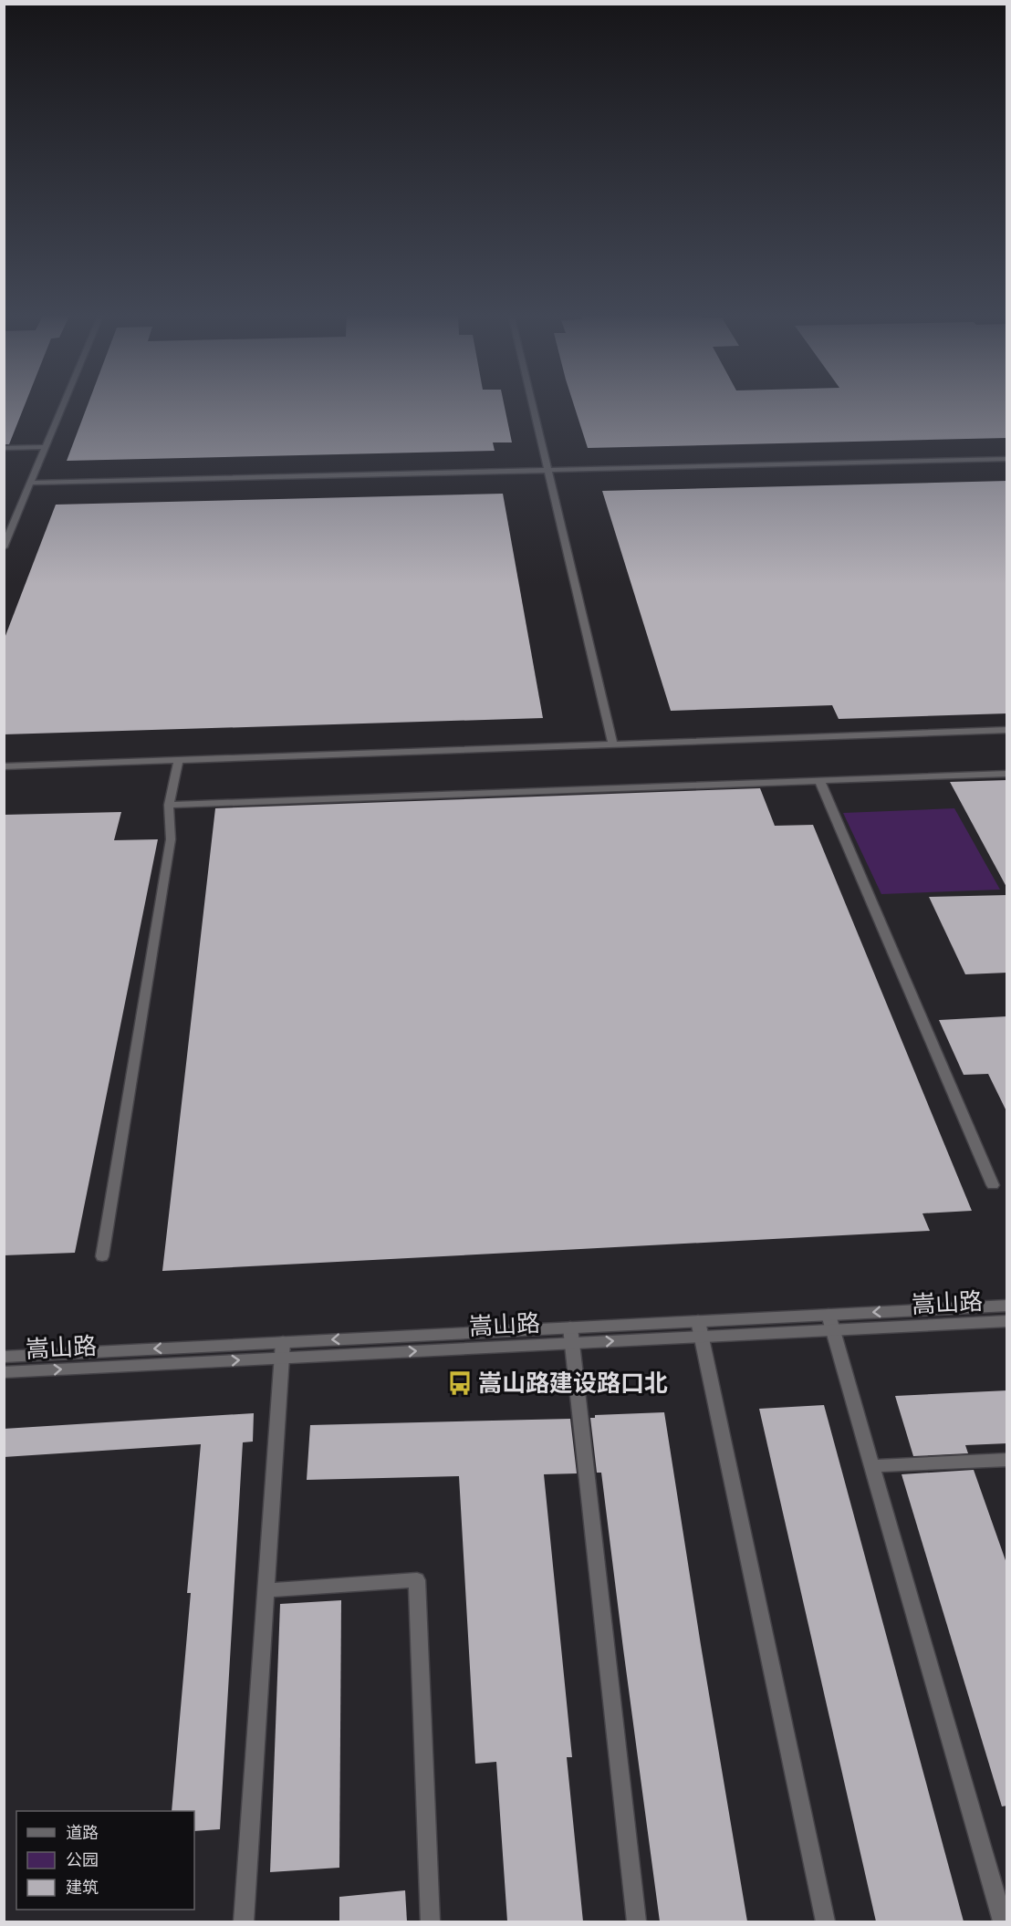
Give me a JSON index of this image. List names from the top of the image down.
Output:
{
  "streets": {
    "street": ["嵩山路"]
  },
  "places": {
    "bus stop": ["嵩山路建设路口北"]
  },
  "legend": ["道路", "公园", "建筑"]
}
